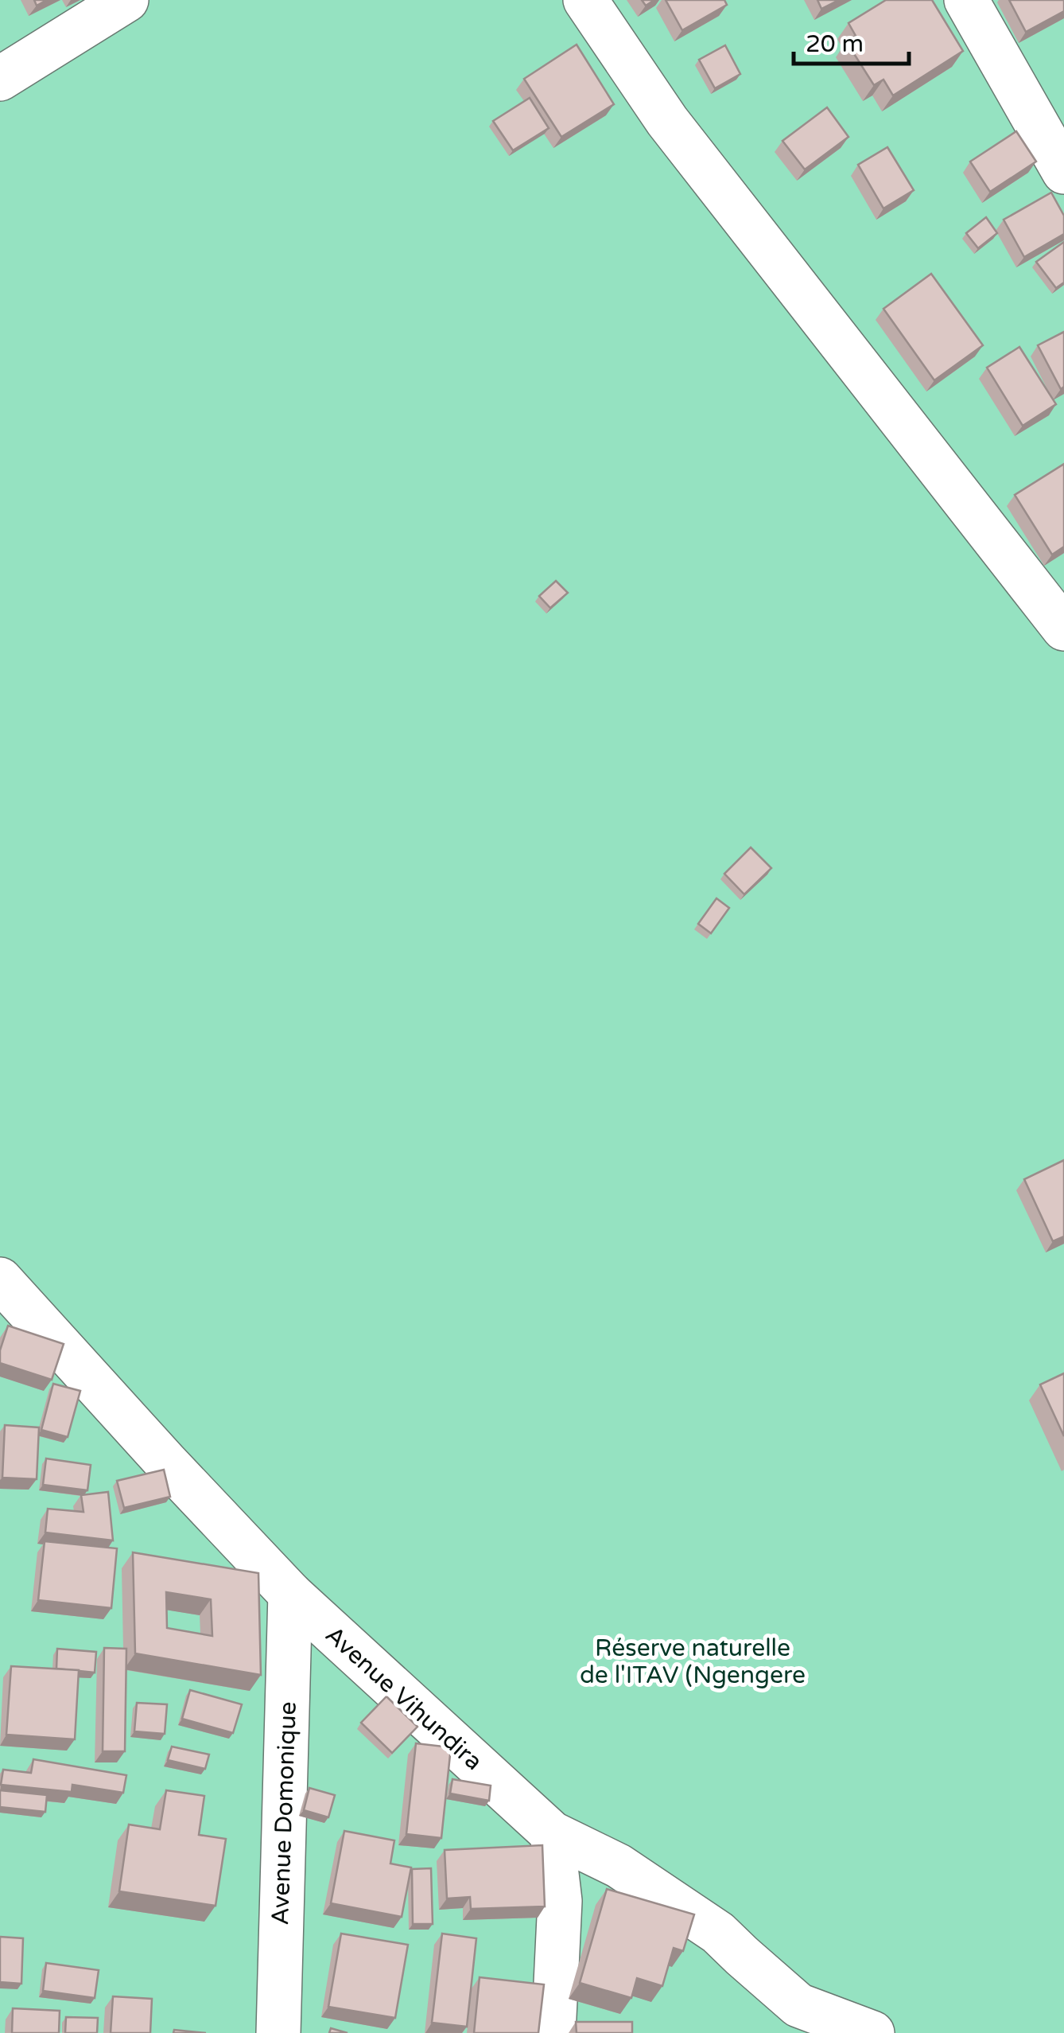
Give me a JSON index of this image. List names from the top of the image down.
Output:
{
  "streets": {
    "street": ["Avenue Vihundira", "Avenue Domonique"]
  },
  "crossings": [
    ["Avenue Vihundira", "Avenue Domonique"]
  ],
  "parks": ["Réserve naturelle de l'ITAV (Ngengere"],
  "scale_bar": "20 m"
}
